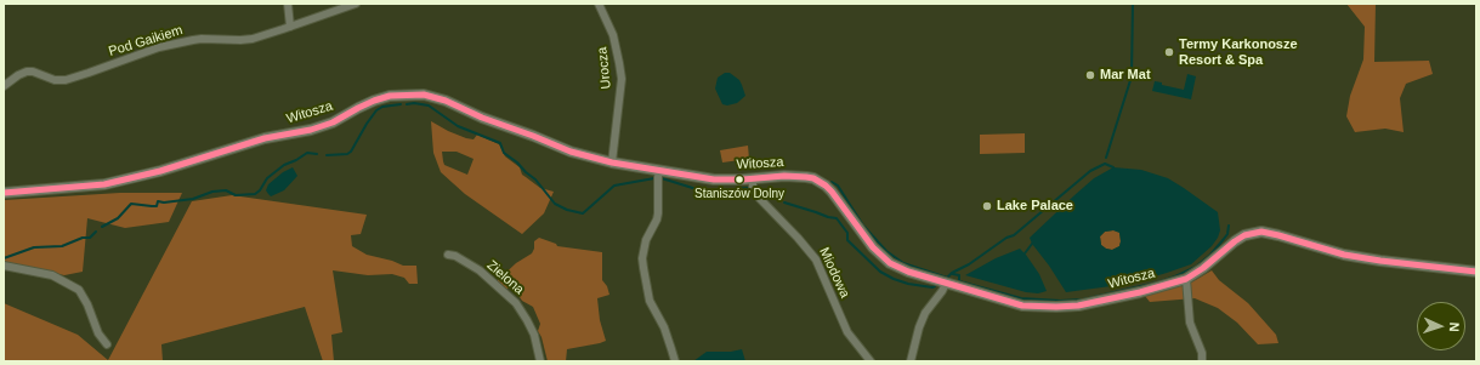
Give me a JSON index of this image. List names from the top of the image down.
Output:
{
  "streets": {
    "street": [
      "Pod Gaikiem",
      "Urocza",
      "Witosza",
      "Miodowa",
      "Zielona"
    ]
  },
  "crossings": [
    ["Urocza", "Witosza"],
    ["Witosza", "Miodowa"]
  ],
  "places": [
    "Termy Karkonosze Resort & Spa",
    "Mar Mat",
    "Staniszów Dolny",
    "Lake Palace"
  ],
  "north": "right"
}
